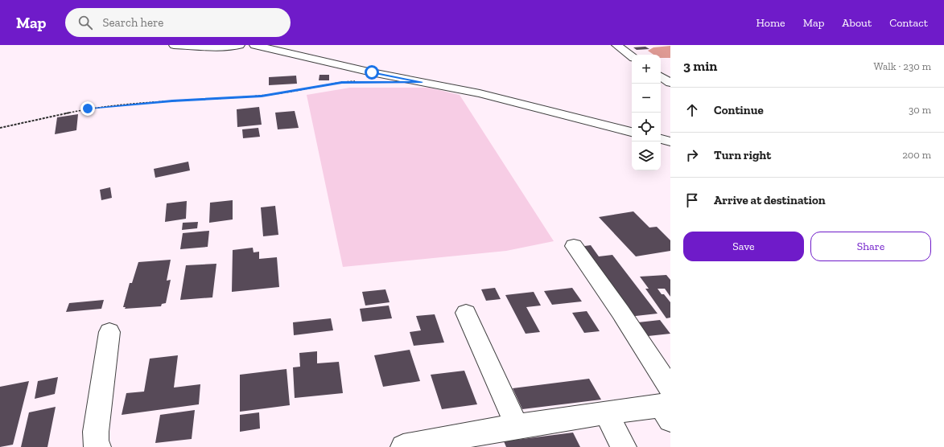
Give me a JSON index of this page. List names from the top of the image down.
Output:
{
  "page": {
    "header": "Map",
    "search": "Search here",
    "nav": [
      "Home",
      "Map",
      "About",
      "Contact"
    ],
    "heading": ["3 min", "Walk · 230 m"],
    "map_buttons": ["+", "−"],
    "list": [
      ["Continue", "30 m"],
      ["Turn right", "200 m"],
      "Arrive at destination"
    ],
    "buttons": ["Save", "Share"]
  }
}
